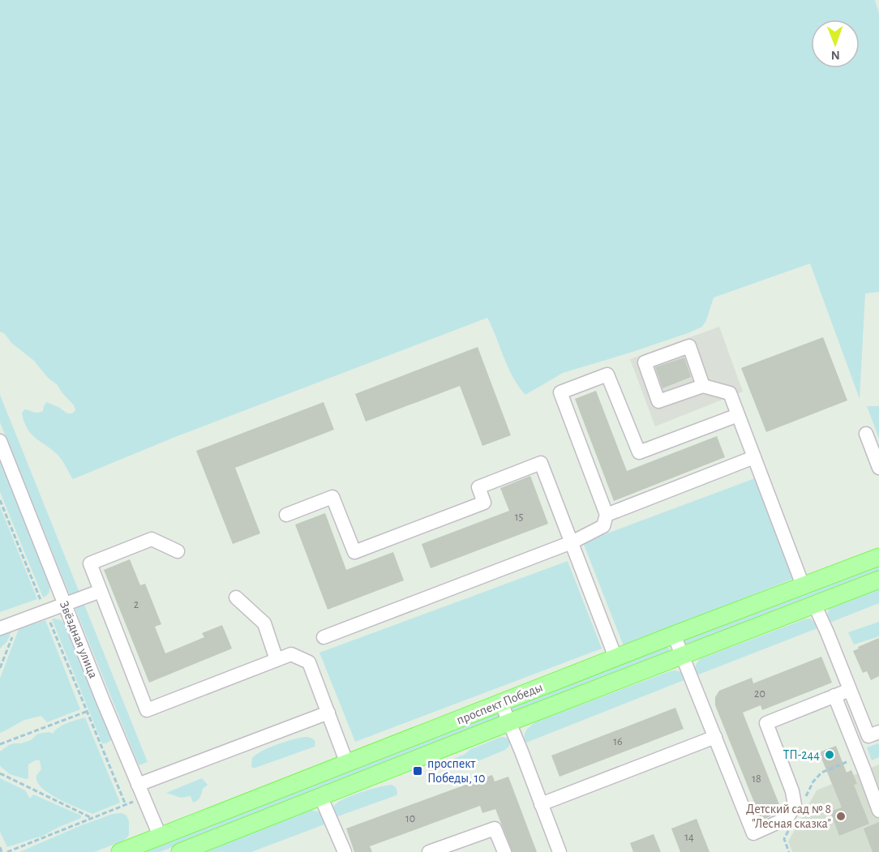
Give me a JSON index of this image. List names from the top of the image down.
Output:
{
  "streets": {
    "main road": ["проспект Победы"],
    "street": ["Звёздная улица"]
  },
  "crossings": [
    ["Звёздная улица", "проспект Победы"]
  ],
  "places": {
    "other": ["ТП-244", "Детский сад № 8 \"Лесная сказка\""],
    "transit": ["проспект Победы, 10"]
  },
  "house_numbers": [
    "15",
    "2",
    "20",
    "16",
    "18",
    "10",
    "14"
  ],
  "north": "bottom"
}
